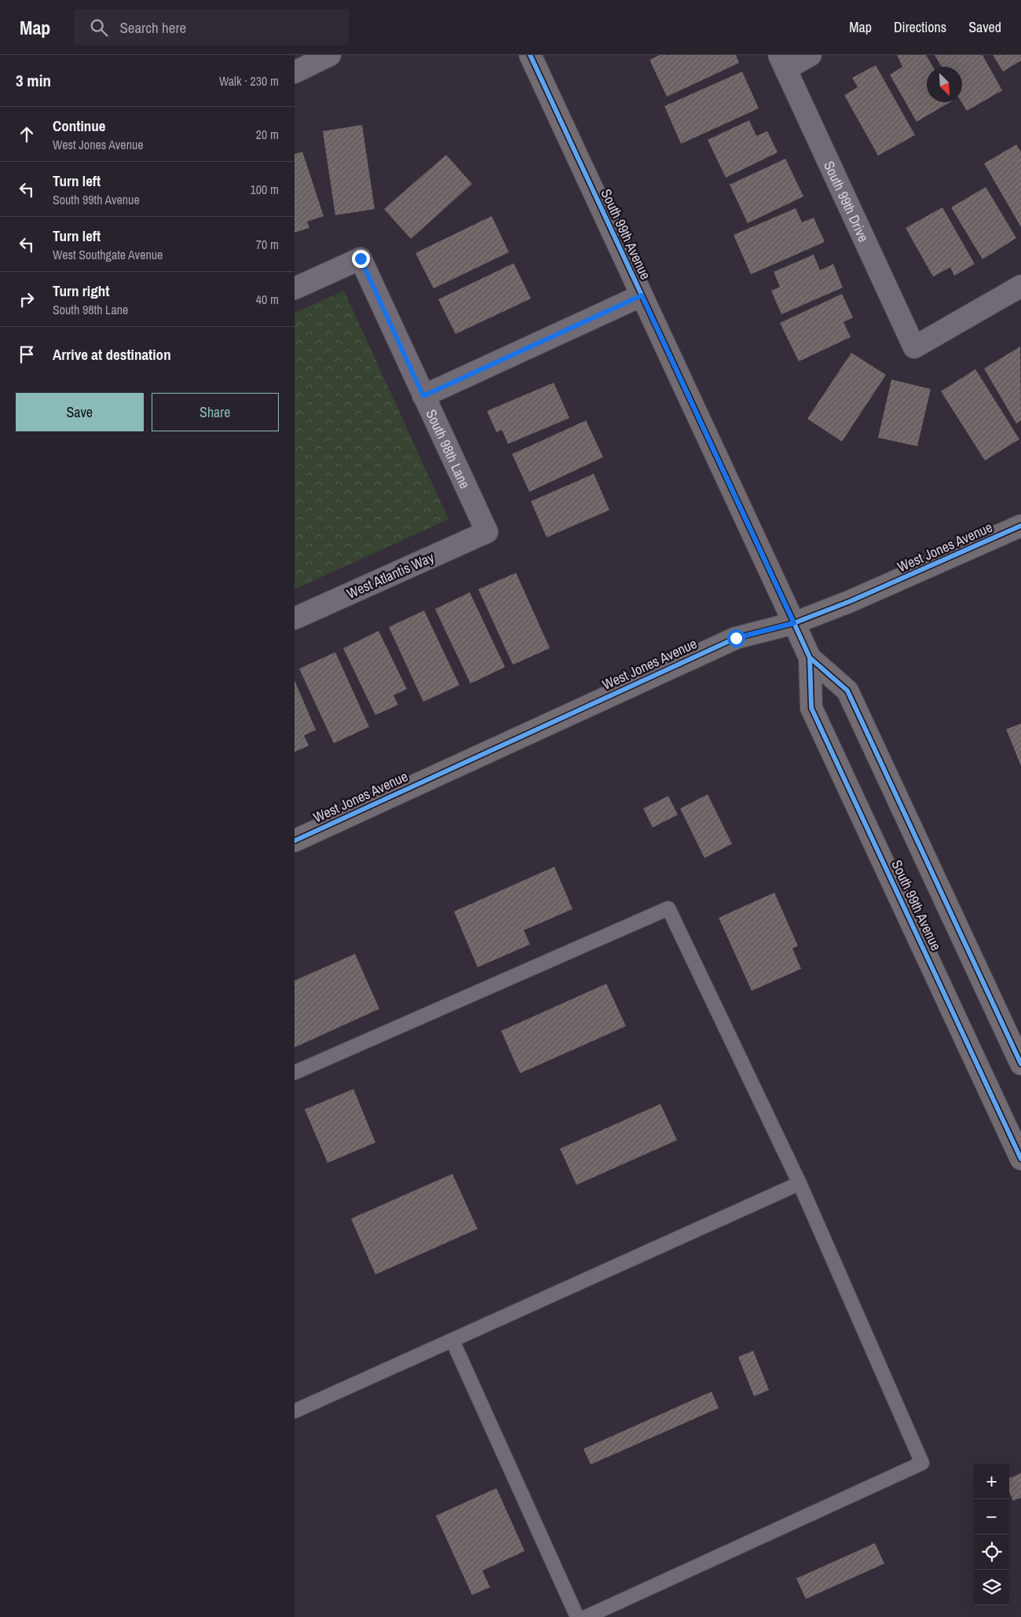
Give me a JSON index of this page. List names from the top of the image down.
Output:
{
  "streets": {
    "main road": ["South 99th Avenue", "West Jones Avenue"],
    "street": ["South 99th Drive", "South 98th Lane", "West Atlantis Way"]
  },
  "crossings": [
    ["South 99th Avenue", "West Jones Avenue"],
    ["South 98th Lane", "West Atlantis Way"]
  ],
  "north": "bottom right",
  "page": {
    "header": "Map",
    "search": "Search here",
    "nav": ["Map", "Directions", "Saved"],
    "heading": ["3 min", "Walk · 230 m"],
    "list": [
      ["Continue", "West Jones Avenue", "20 m"],
      ["Turn left", "South 99th Avenue", "100 m"],
      ["Turn left", "West Southgate Avenue", "70 m"],
      ["Turn right", "South 98th Lane", "40 m"],
      "Arrive at destination"
    ],
    "buttons": ["Save", "Share"],
    "map_buttons": ["+", "−"]
  }
}
